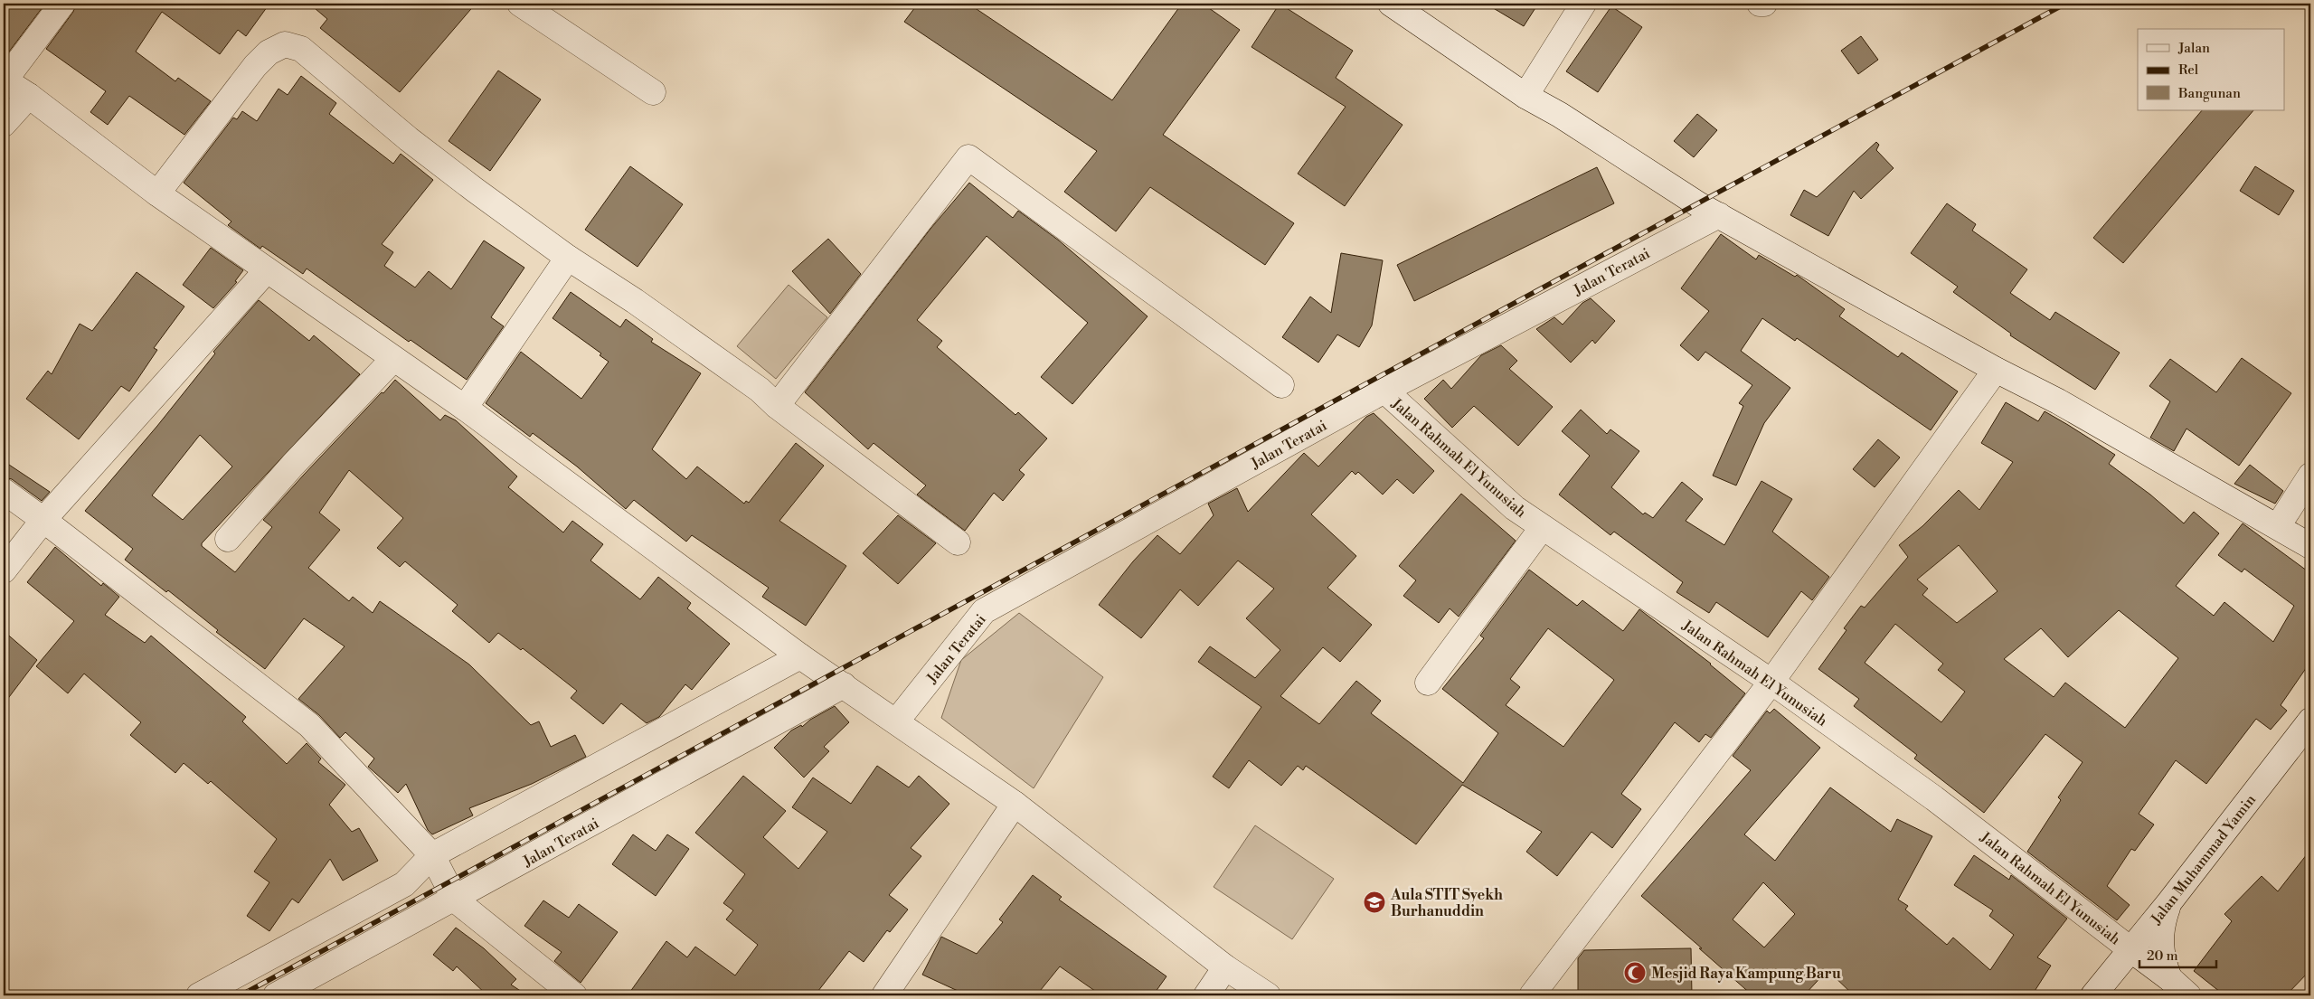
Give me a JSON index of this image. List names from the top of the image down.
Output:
{
  "streets": {
    "street": ["Jalan Teratai", "Jalan Rahmah El Yunusiah", "Jalan Muhammad Yamin"]
  },
  "crossings": [
    ["Jalan Teratai", "Jalan Rahmah El Yunusiah"],
    ["Jalan Rahmah El Yunusiah", "Jalan Muhammad Yamin"]
  ],
  "places": {
    "school or university": ["Aula STIT Syekh Burhanuddin"],
    "mosque": ["Mesjid Raya Kampung Baru"]
  },
  "legend": ["Jalan", "Rel", "Bangunan"],
  "scale_bar": "20 m"
}
